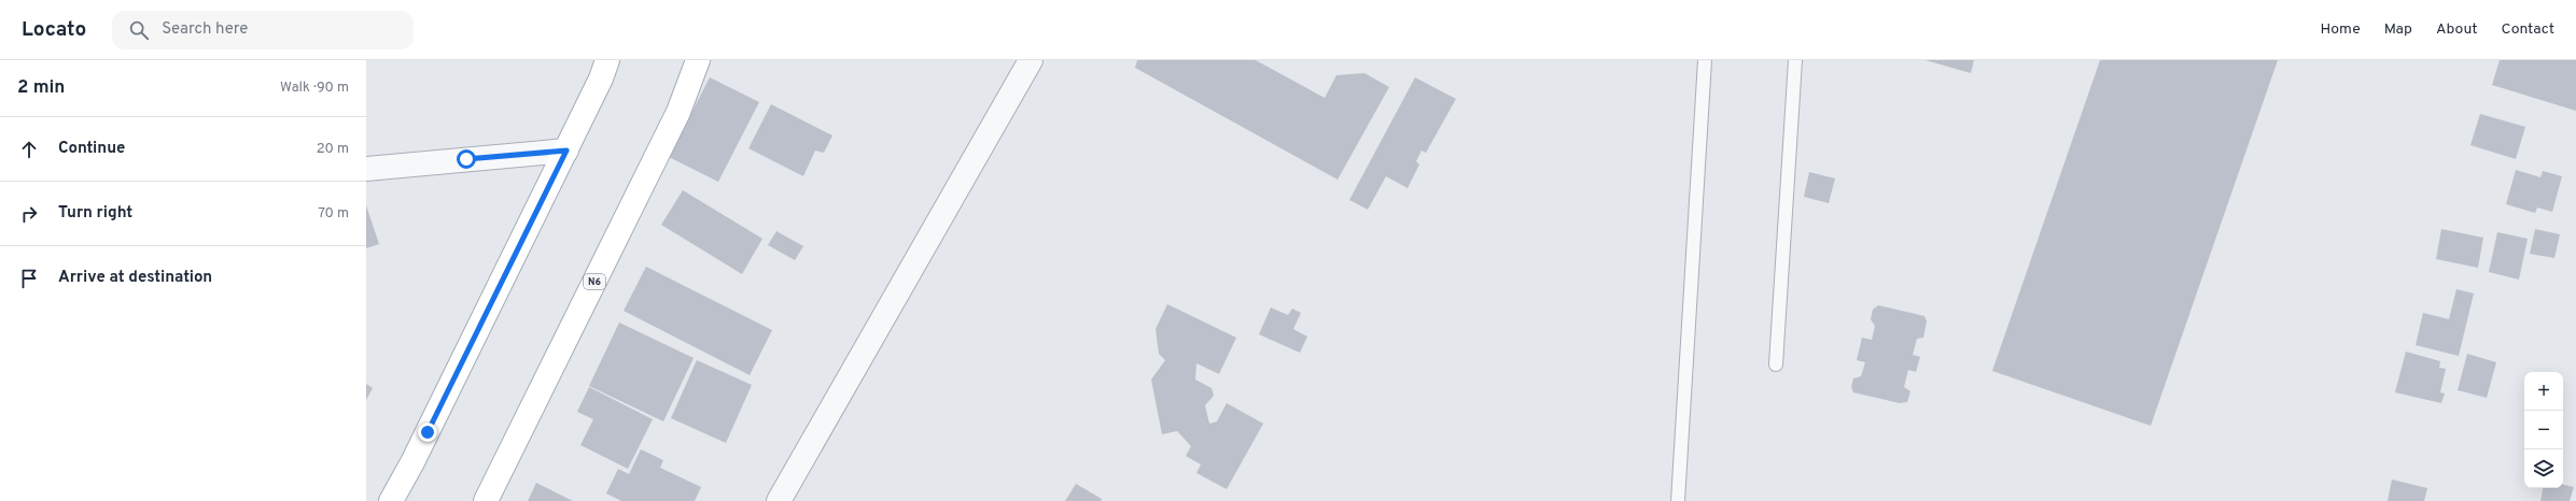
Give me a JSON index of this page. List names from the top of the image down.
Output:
{
  "streets": {
    "main road": ["N6"]
  },
  "page": {
    "header": "Locato",
    "search": "Search here",
    "nav": [
      "Home",
      "Map",
      "About",
      "Contact"
    ],
    "heading": ["2 min", "Walk · 90 m"],
    "list": [
      ["Continue", "20 m"],
      ["Turn right", "70 m"],
      "Arrive at destination"
    ],
    "map_buttons": ["+", "−"]
  }
}
